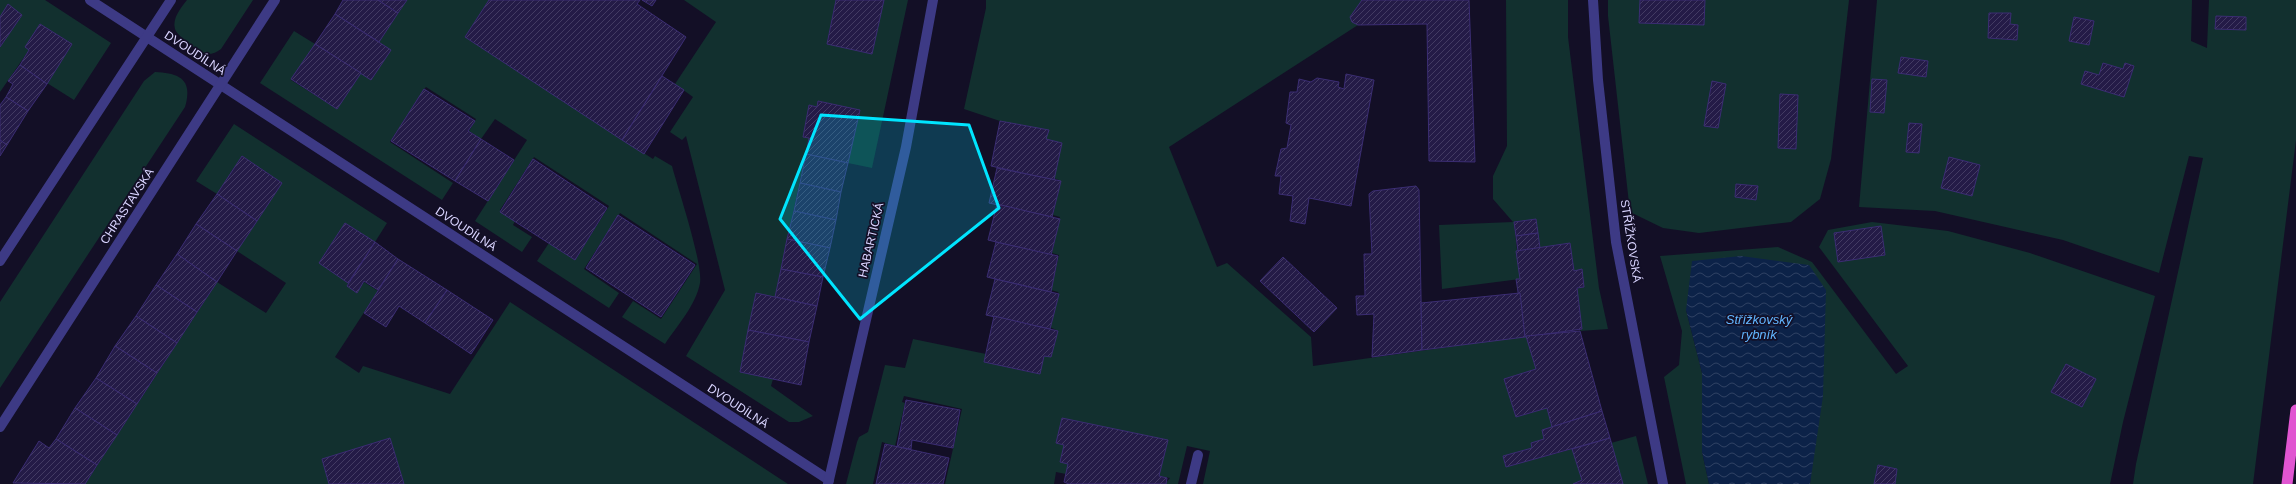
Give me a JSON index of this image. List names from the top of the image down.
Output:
{
  "streets": {
    "street": [
      "DVOUDÍLNÁ",
      "CHRASTAVSKÁ",
      "HABARTICKÁ",
      "STŘÍŽKOVSKÁ"
    ]
  },
  "crossings": [
    ["DVOUDÍLNÁ", "CHRASTAVSKÁ"],
    ["DVOUDÍLNÁ", "HABARTICKÁ"]
  ],
  "water": ["Střížkovský rybník"]
}
